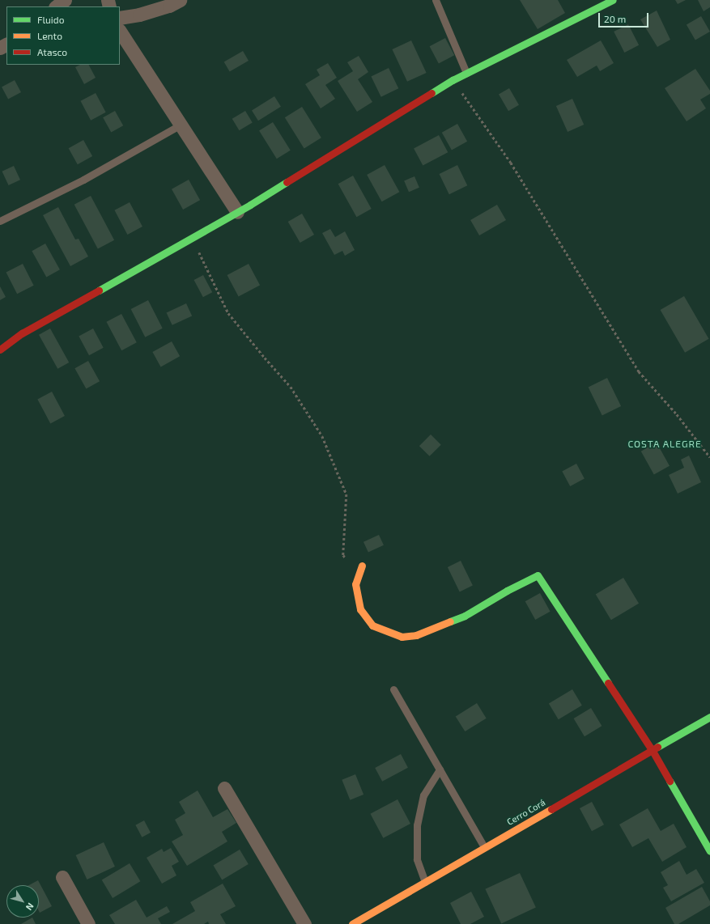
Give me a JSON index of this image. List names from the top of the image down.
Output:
{
  "streets": {
    "street": ["Cerro Corá"]
  },
  "districts": ["COSTA ALEGRE"],
  "legend": ["Fluido", "Lento", "Atasco"],
  "scale_bar": "20 m",
  "north": "bottom right"
}
